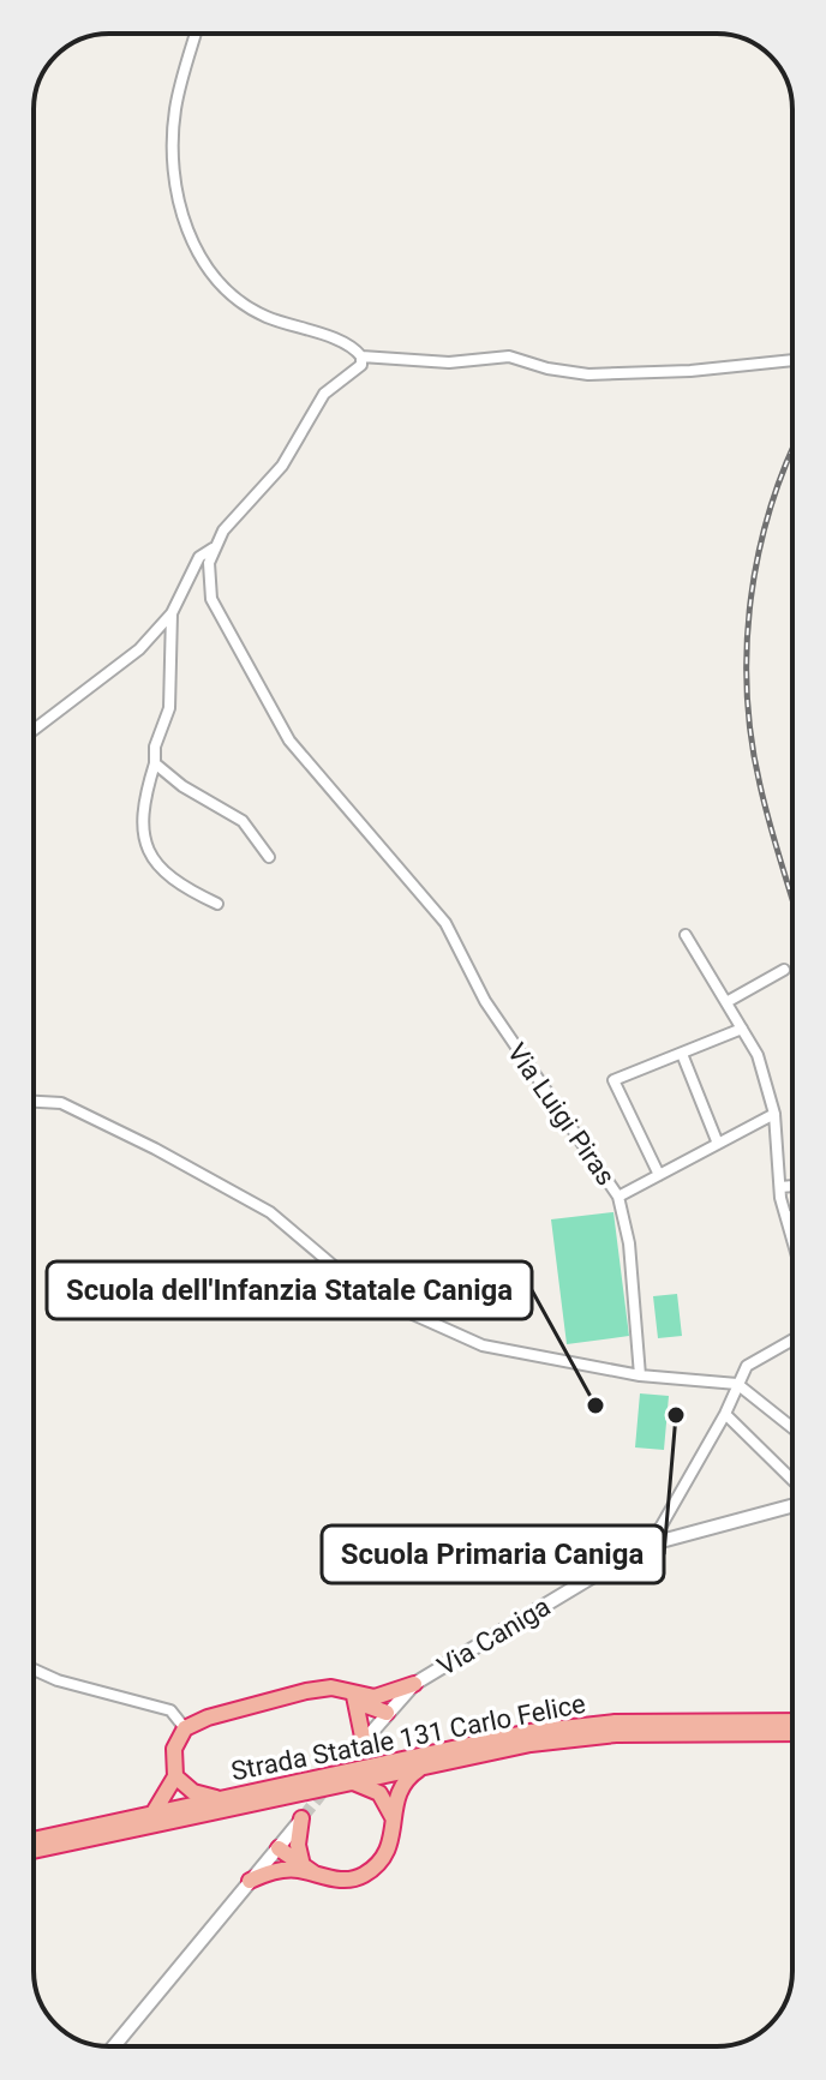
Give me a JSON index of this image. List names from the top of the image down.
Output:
{
  "streets": {
    "highway": ["Strada Statale 131 Carlo Felice"],
    "street": ["Via Luigi Piras", "Via Caniga"]
  },
  "places": ["Scuola dell'Infanzia Statale Caniga", "Scuola Primaria Caniga"]
}
